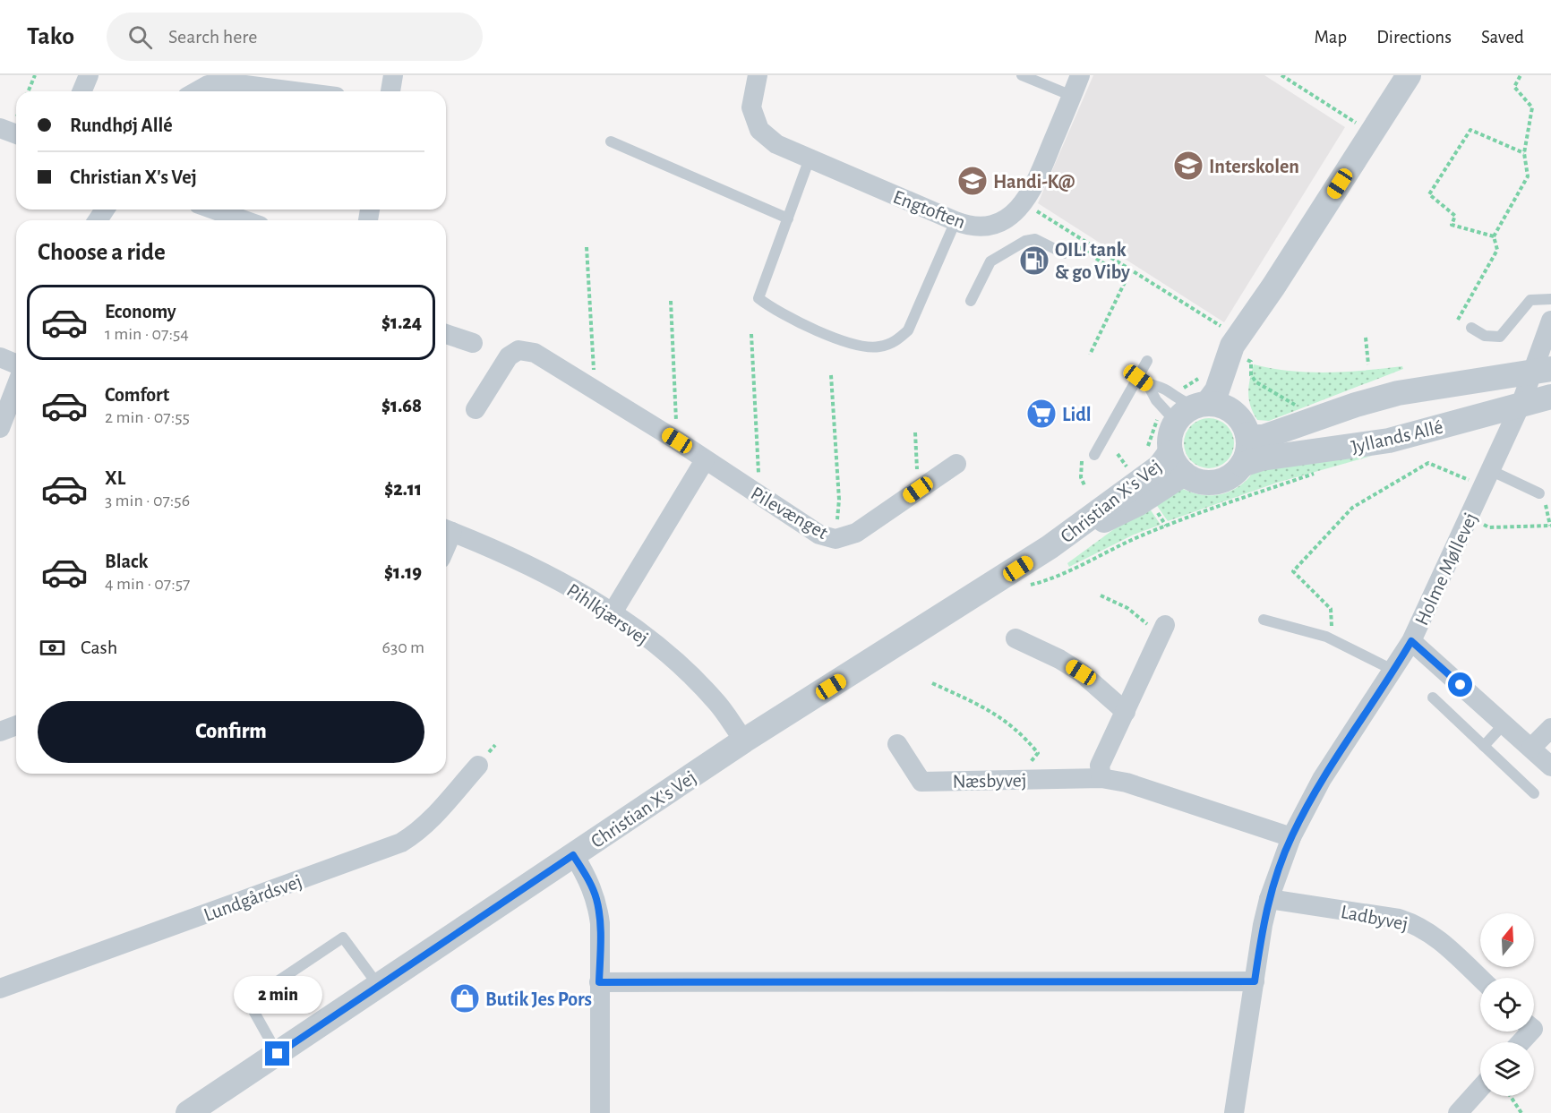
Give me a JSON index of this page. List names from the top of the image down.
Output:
{
  "streets": {
    "street": [
      "Engtoften",
      "Jyllands Allé",
      "Christian X's Vej",
      "Pilevænget",
      "Holme Møllevej",
      "Pihlkjærsvej",
      "Næsbyvej",
      "Lundgårdsvej",
      "Ladbyvej"
    ]
  },
  "crossings": [
    ["Jyllands Allé", "Christian X's Vej"],
    ["Jyllands Allé", "Holme Møllevej"],
    ["Christian X's Vej", "Pihlkjærsvej"],
    ["Holme Møllevej", "Næsbyvej"],
    ["Holme Møllevej", "Ladbyvej"]
  ],
  "places": {
    "school or university": ["Interskolen", "Handi-K@"],
    "fuel station": ["OIL! tank & go Viby"],
    "supermarket": ["Lidl"],
    "shop": ["Butik Jes Pors"]
  },
  "north": "top",
  "page": {
    "header": "Tako",
    "search": "Search here",
    "nav": ["Map", "Directions", "Saved"],
    "banner": ["Rundhøj Allé", "Christian X's Vej"],
    "heading": "Choose a ride",
    "list": [
      {
        "name": "Economy",
        "note": "1 min · 07:54",
        "value": "$1.24"
      },
      {
        "name": "Comfort",
        "note": "2 min · 07:55",
        "value": "$1.68"
      },
      {
        "name": "XL",
        "note": "3 min · 07:56",
        "value": "$2.11"
      },
      {
        "name": "Black",
        "note": "4 min · 07:57",
        "value": "$1.19"
      }
    ],
    "pay": ["Cash", "630 m"],
    "buttons": "Confirm",
    "bubble": "2 min"
  }
}
